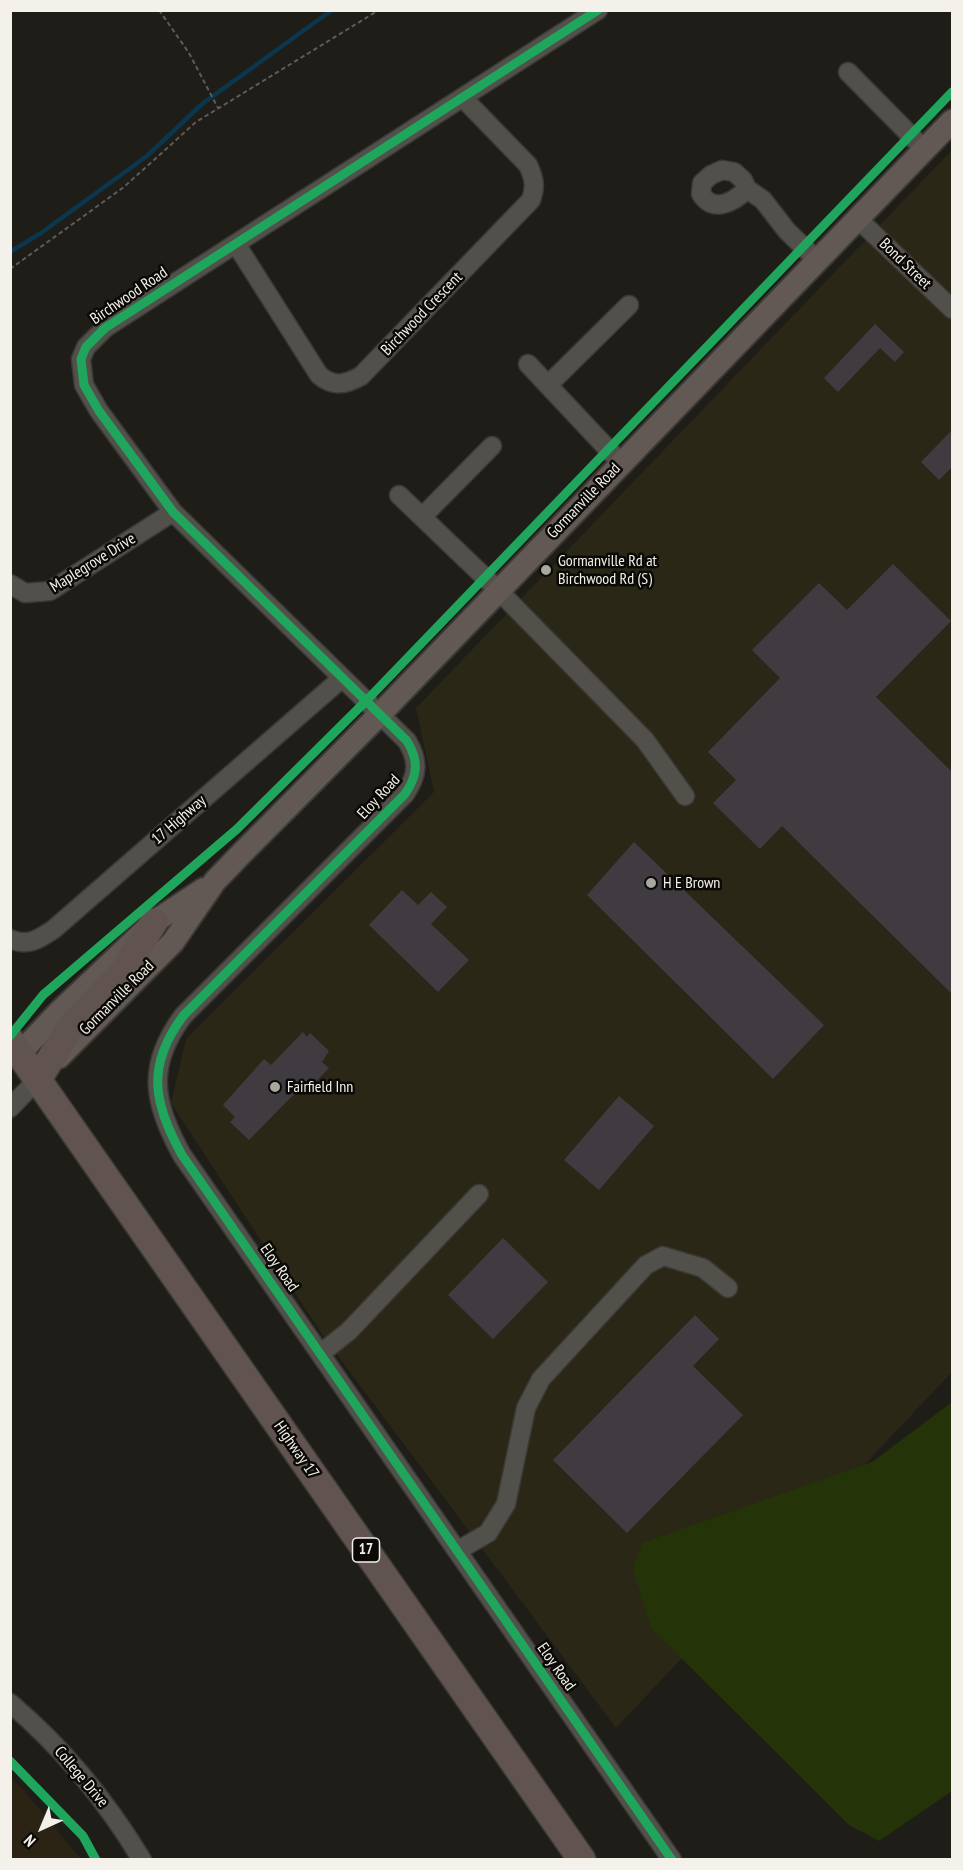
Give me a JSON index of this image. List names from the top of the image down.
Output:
{
  "streets": {
    "highway": ["Highway 17", "17"],
    "main road": ["Gormanville Road"],
    "street": [
      "Bond Street",
      "Birchwood Road",
      "Birchwood Crescent",
      "Maplegrove Drive",
      "Eloy Road",
      "17 Highway",
      "College Drive"
    ]
  },
  "crossings": [
    ["Bond Street", "Gormanville Road"],
    ["Birchwood Road", "Birchwood Crescent"],
    ["Birchwood Road", "Gormanville Road"],
    ["Birchwood Road", "Maplegrove Drive"],
    ["Birchwood Road", "Eloy Road"],
    ["Birchwood Road", "17 Highway"],
    ["Gormanville Road", "Eloy Road"],
    ["Gormanville Road", "Highway 17"]
  ],
  "places": ["Gormanville Rd at Birchwood Rd (S)", "H E Brown", "Fairfield Inn"],
  "north": "bottom left"
}
